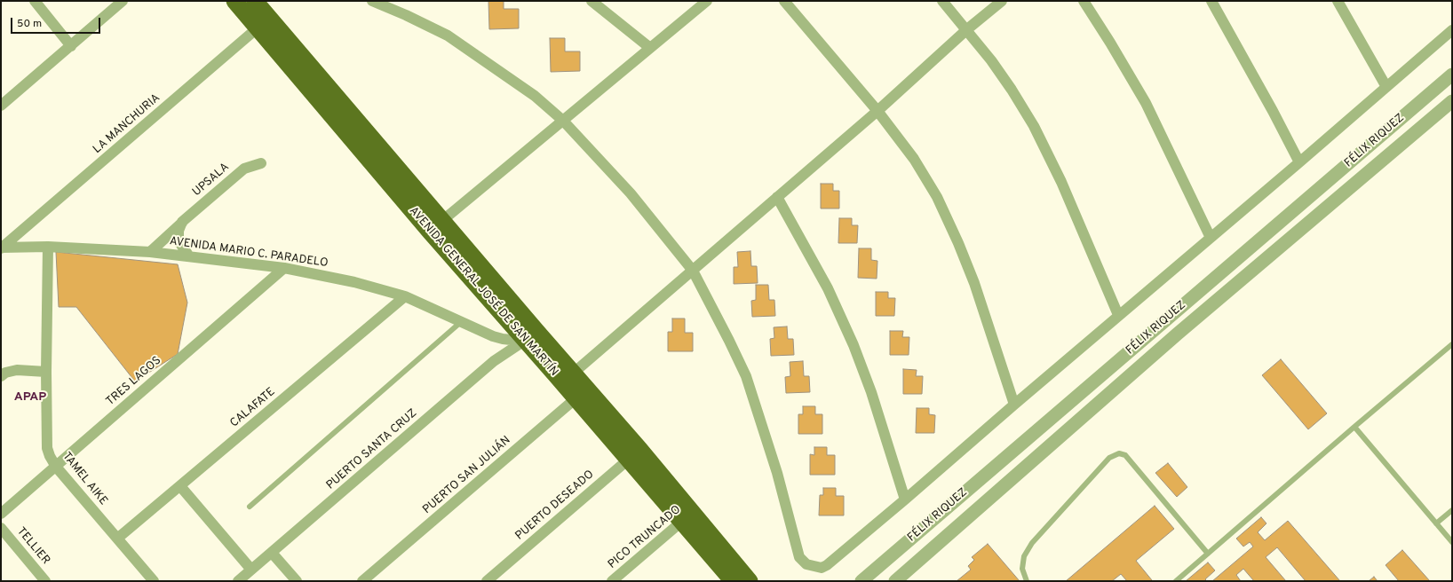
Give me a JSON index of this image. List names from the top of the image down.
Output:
{
  "streets": {
    "highway": ["AVENIDA GENERAL JOSÉ DE SAN MARTÍN"],
    "street": [
      "LA MANCHURIA",
      "FÉLIX RIQUEZ",
      "UPSALA",
      "AVENIDA MARIO C. PARADELO",
      "TRES LAGOS",
      "CALAFATE",
      "PUERTO SANTA CRUZ",
      "PUERTO SAN JULIÁN",
      "TAMEL AIKE",
      "PUERTO DESEADO",
      "PICO TRUNCADO",
      "TELLIER"
    ]
  },
  "crossings": [
    ["LA MANCHURIA", "AVENIDA MARIO C. PARADELO"],
    ["LA MANCHURIA", "AVENIDA GENERAL JOSÉ DE SAN MARTÍN"],
    ["UPSALA", "AVENIDA MARIO C. PARADELO"],
    ["AVENIDA MARIO C. PARADELO", "AVENIDA GENERAL JOSÉ DE SAN MARTÍN"],
    ["AVENIDA MARIO C. PARADELO", "TRES LAGOS"],
    ["AVENIDA MARIO C. PARADELO", "CALAFATE"],
    ["AVENIDA MARIO C. PARADELO", "PUERTO SANTA CRUZ"],
    ["AVENIDA MARIO C. PARADELO", "TAMEL AIKE"],
    ["AVENIDA GENERAL JOSÉ DE SAN MARTÍN", "PUERTO SANTA CRUZ"],
    ["AVENIDA GENERAL JOSÉ DE SAN MARTÍN", "PUERTO SAN JULIÁN"],
    ["AVENIDA GENERAL JOSÉ DE SAN MARTÍN", "PUERTO DESEADO"],
    ["AVENIDA GENERAL JOSÉ DE SAN MARTÍN", "PICO TRUNCADO"],
    ["TRES LAGOS", "TAMEL AIKE"],
    ["CALAFATE", "TAMEL AIKE"]
  ],
  "districts": ["APAP"],
  "scale_bar": "50 m"
}
